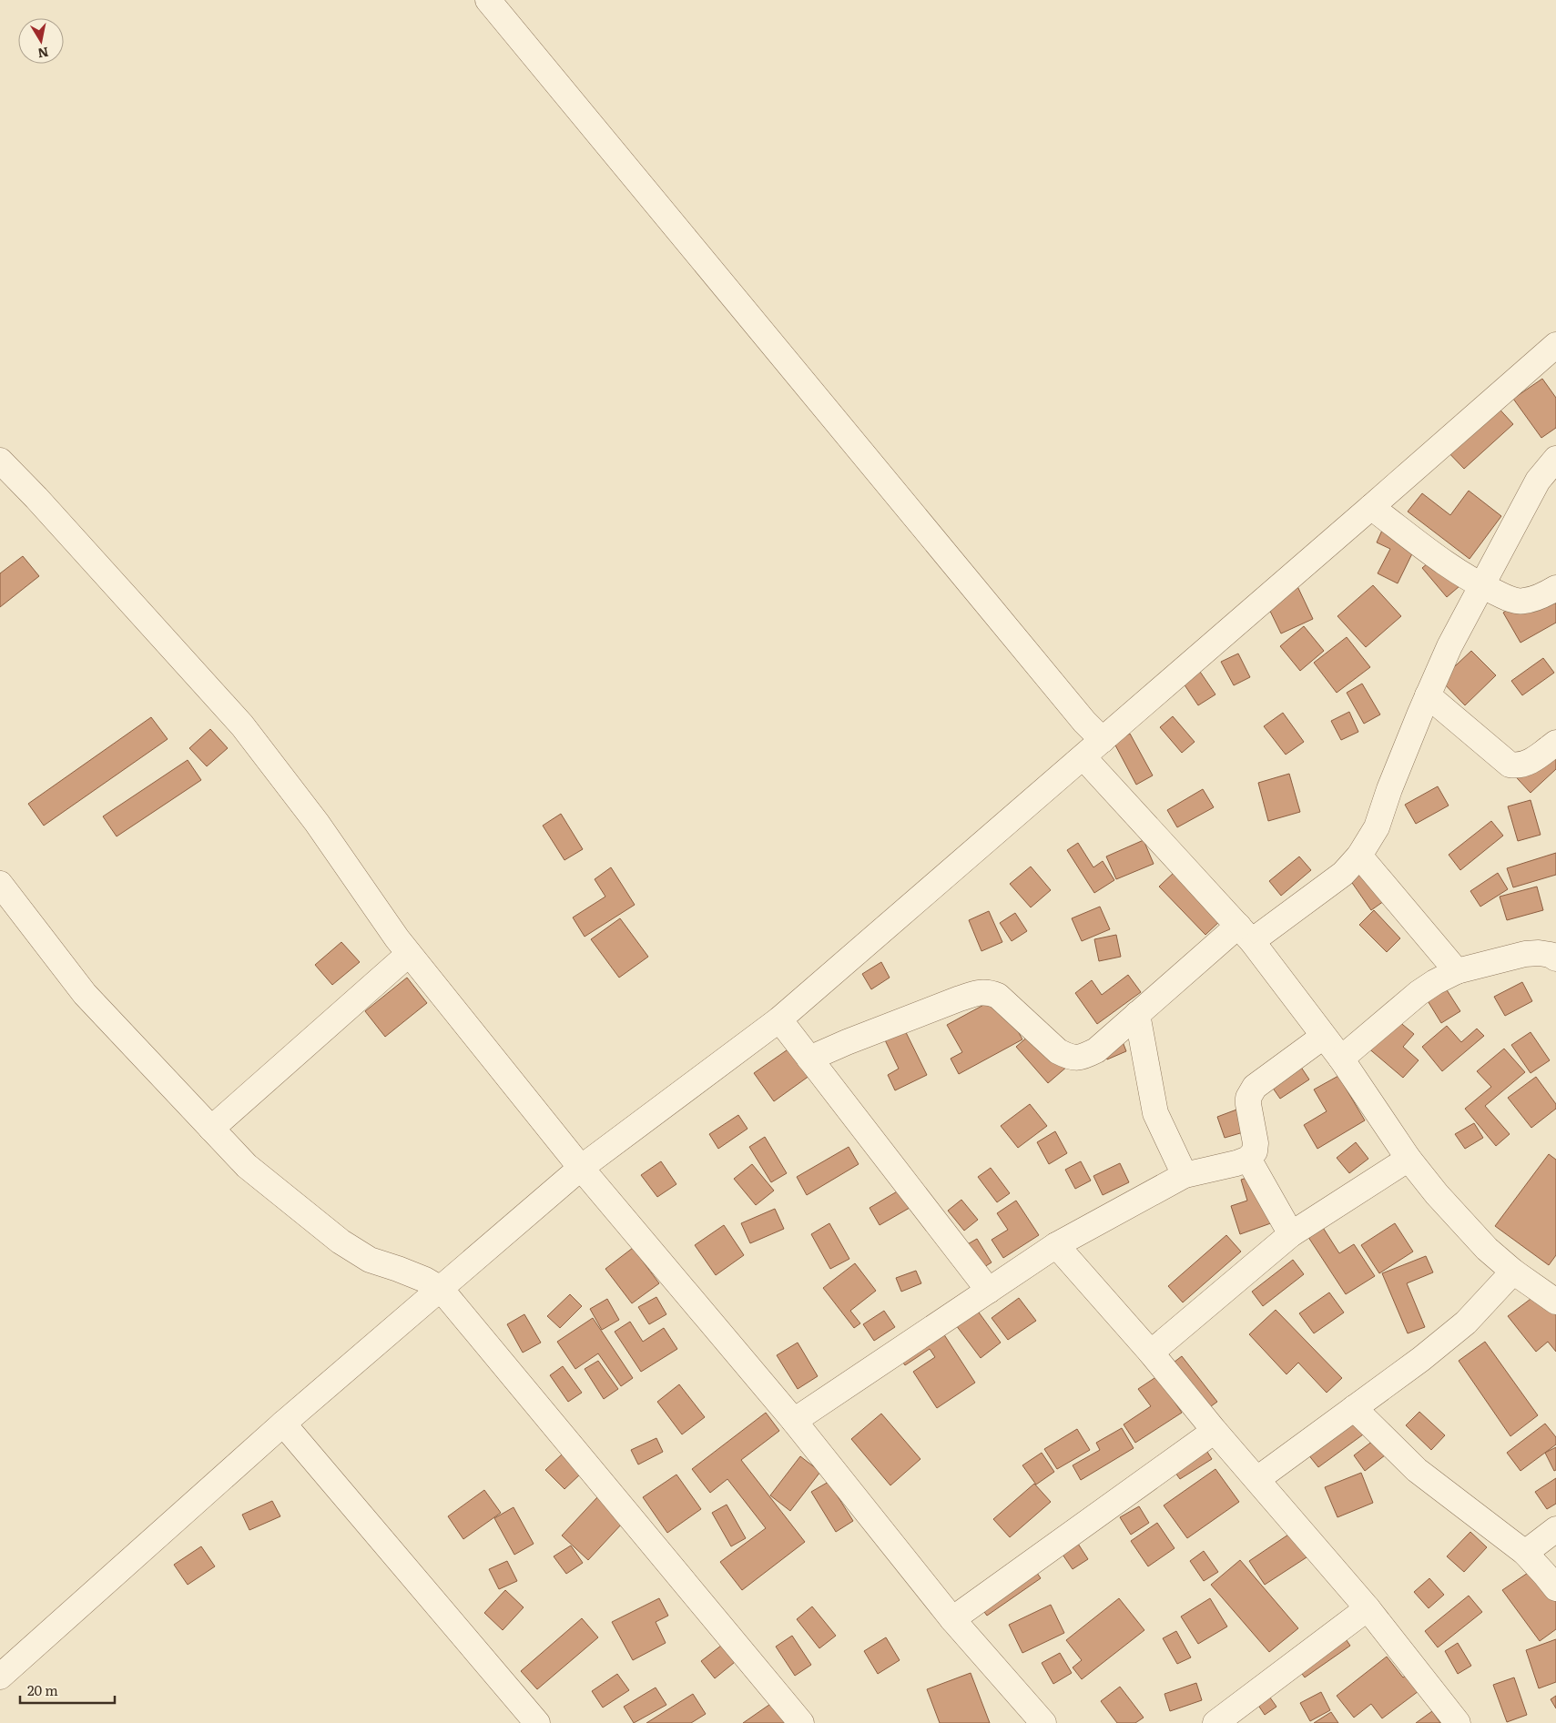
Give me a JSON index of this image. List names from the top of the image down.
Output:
{
  "scale_bar": "20 m",
  "north": "bottom"
}
